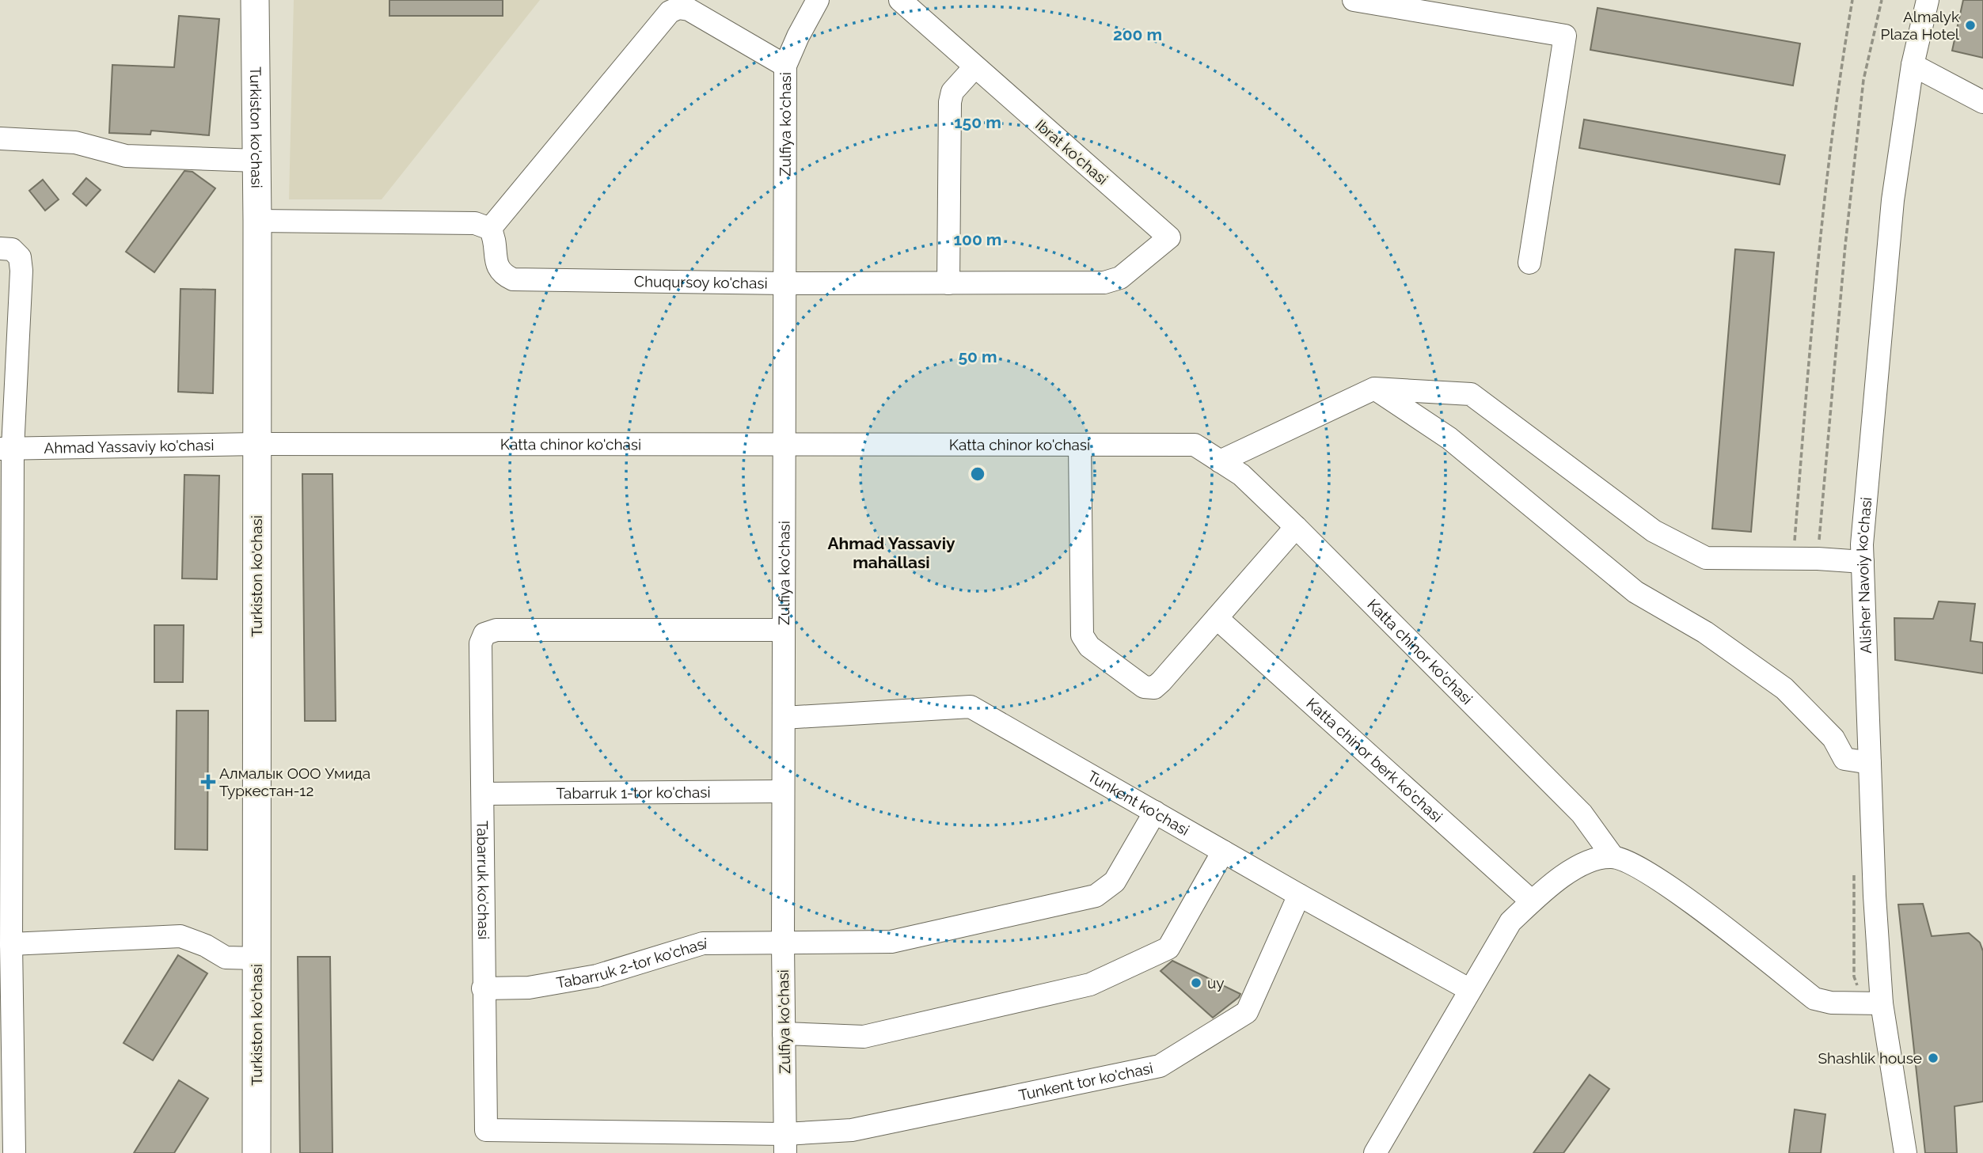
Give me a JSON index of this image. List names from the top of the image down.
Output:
{
  "streets": {
    "main road": ["Turkiston ko'chasi"],
    "street": [
      "Zulfiya ko'chasi",
      "Ibrat ko'chasi",
      "Chuqursoy ko'chasi",
      "Katta chinor ko'chasi",
      "Ahmad Yassaviy ko'chasi",
      "Alisher Navoiy ko'chasi",
      "Katta chinor berk ko'chasi",
      "Tabarruk 1-tor ko'chasi",
      "Tunkent ko'chasi",
      "Tabarruk ko'chasi",
      "Tabarruk 2-tor ko'chasi",
      "Tunkent tor ko'chasi"
    ]
  },
  "crossings": [
    ["Zulfiya ko'chasi", "Chuqursoy ko'chasi"],
    ["Zulfiya ko'chasi", "Katta chinor ko'chasi"],
    ["Zulfiya ko'chasi", "Tabarruk 1-tor ko'chasi"],
    ["Zulfiya ko'chasi", "Tunkent ko'chasi"],
    ["Zulfiya ko'chasi", "Tabarruk ko'chasi"],
    ["Zulfiya ko'chasi", "Tabarruk 2-tor ko'chasi"],
    ["Zulfiya ko'chasi", "Tunkent tor ko'chasi"],
    ["Turkiston ko'chasi", "Katta chinor ko'chasi"],
    ["Turkiston ko'chasi", "Ahmad Yassaviy ko'chasi"],
    ["Ibrat ko'chasi", "Chuqursoy ko'chasi"],
    ["Katta chinor ko'chasi", "Ahmad Yassaviy ko'chasi"],
    ["Tabarruk 1-tor ko'chasi", "Tabarruk ko'chasi"],
    ["Tunkent ko'chasi", "Tabarruk 2-tor ko'chasi"],
    ["Tunkent ko'chasi", "Tunkent tor ko'chasi"],
    ["Tabarruk ko'chasi", "Tabarruk 2-tor ko'chasi"],
    ["Tabarruk ko'chasi", "Tunkent tor ko'chasi"]
  ],
  "districts": ["Ahmad Yassaviy mahallasi"],
  "places": {
    "other": ["Almalyk Plaza Hotel", "uy", "Shashlik house"],
    "health": ["Алмалык ООО Умида Туркестан-12"]
  },
  "rings": [
    "200 m",
    "150 m",
    "100 m",
    "50 m"
  ]
}
